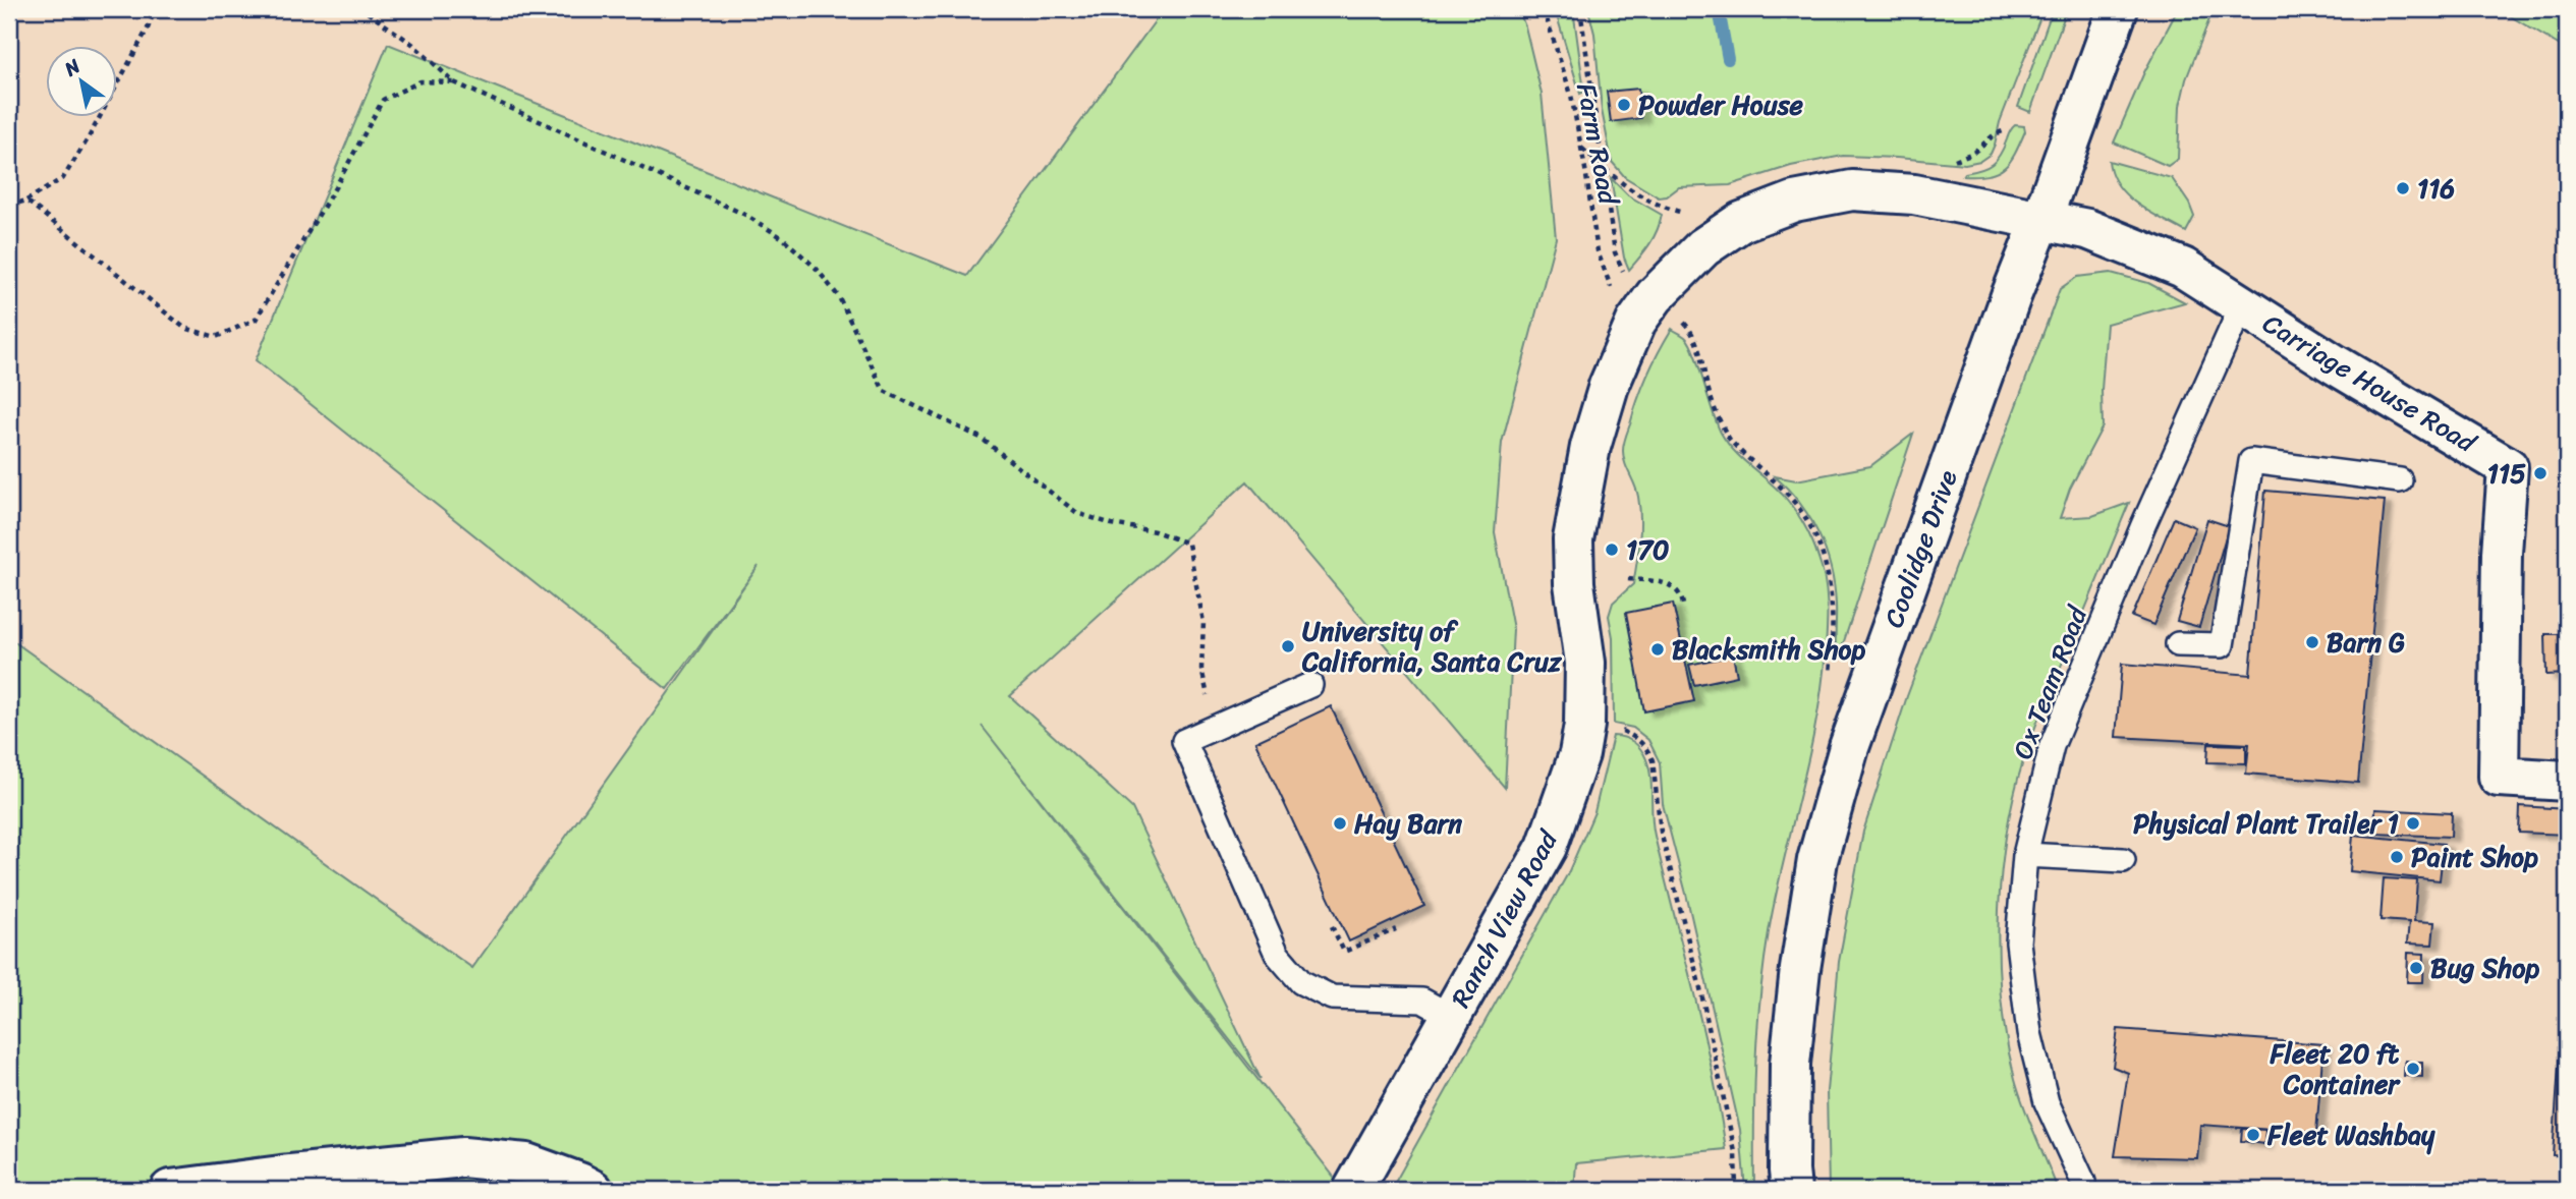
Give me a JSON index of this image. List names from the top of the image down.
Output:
{
  "streets": {
    "street": ["Carriage House Road", "Coolidge Drive", "Ranch View Road"],
    "lane": ["Ox Team Road"],
    "path": ["Farm Road"]
  },
  "crossings": [
    ["Carriage House Road", "Coolidge Drive"],
    ["Carriage House Road", "Ox Team Road"],
    ["Carriage House Road", "Ranch View Road"],
    ["Coolidge Drive", "Ranch View Road"]
  ],
  "places": [
    "Powder House",
    "116",
    "115",
    "170",
    "Barn G",
    "University of California, Santa Cruz",
    "Blacksmith Shop",
    "Hay Barn",
    "Physical Plant Trailer 1",
    "Paint Shop",
    "Bug Shop",
    "Fleet 20 ft Container",
    "Fleet Washbay"
  ],
  "north": "top left"
}
